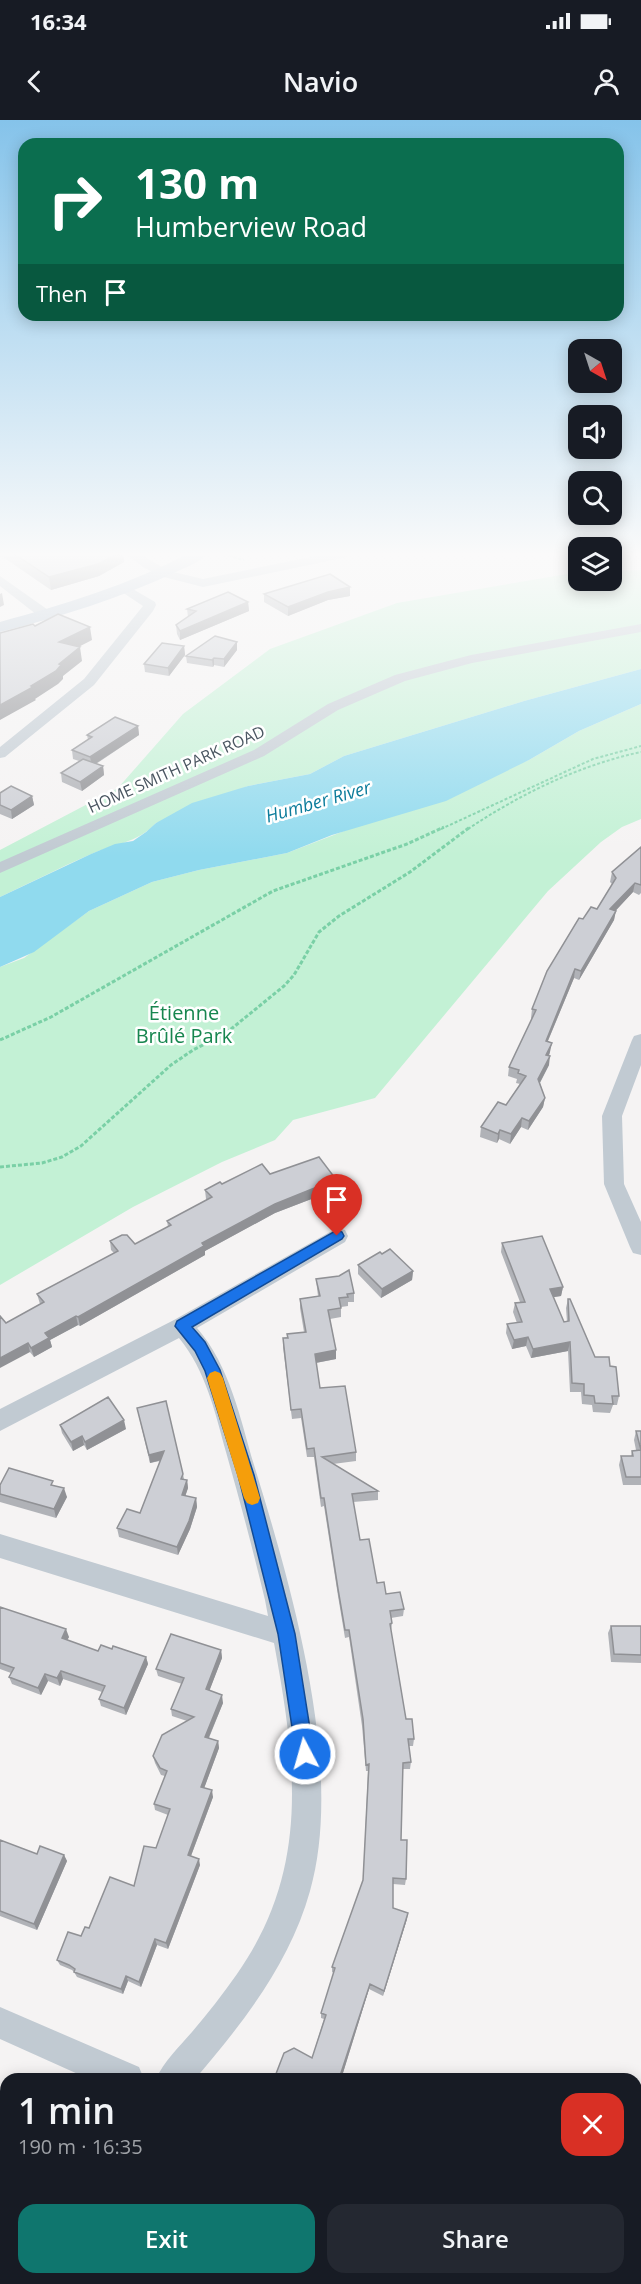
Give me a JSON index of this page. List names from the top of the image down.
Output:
{
  "streets": {
    "street": ["HOME SMITH PARK ROAD"]
  },
  "water": ["Humber River"],
  "parks": ["Étienne Brûlé Park"],
  "north": "bottom right",
  "page": {
    "status": "16:34",
    "header": "Navio",
    "turn": ["130 m", "Humberview Road"],
    "then": "Then",
    "heading": ["1 min", "190 m · 16:35"],
    "buttons": ["Exit", "Share"]
  }
}
